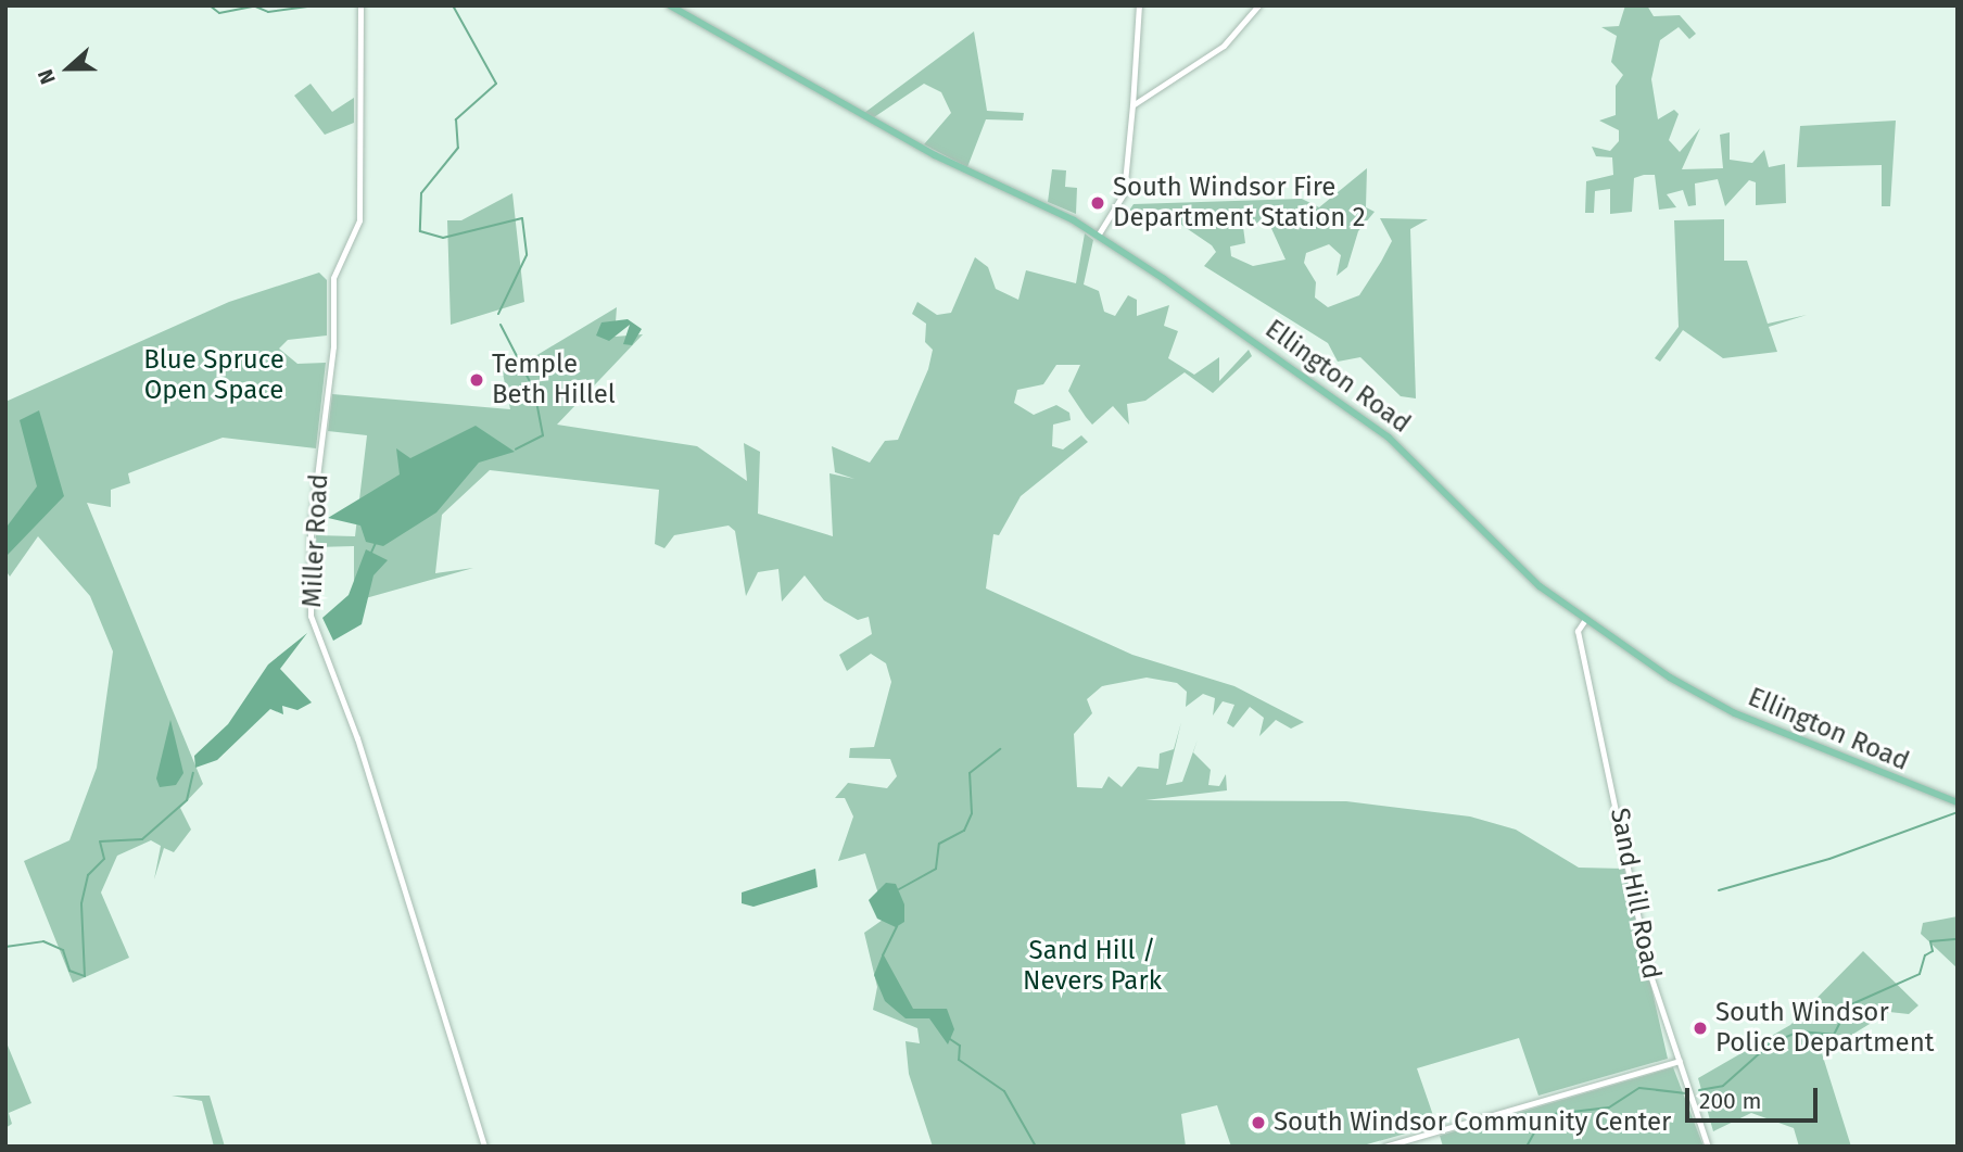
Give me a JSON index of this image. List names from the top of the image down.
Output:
{
  "streets": {
    "main road": ["Ellington Road"],
    "street": ["Miller Road", "Sand Hill Road"]
  },
  "crossings": [
    ["Ellington Road", "Sand Hill Road"]
  ],
  "parks": ["Blue Spruce Open Space", "Sand Hill / Nevers Park"],
  "places": [
    "South Windsor Fire Department Station 2",
    "Temple Beth Hillel",
    "South Windsor Police Department",
    "South Windsor Community Center"
  ],
  "scale_bar": "200 m",
  "north": "left"
}
